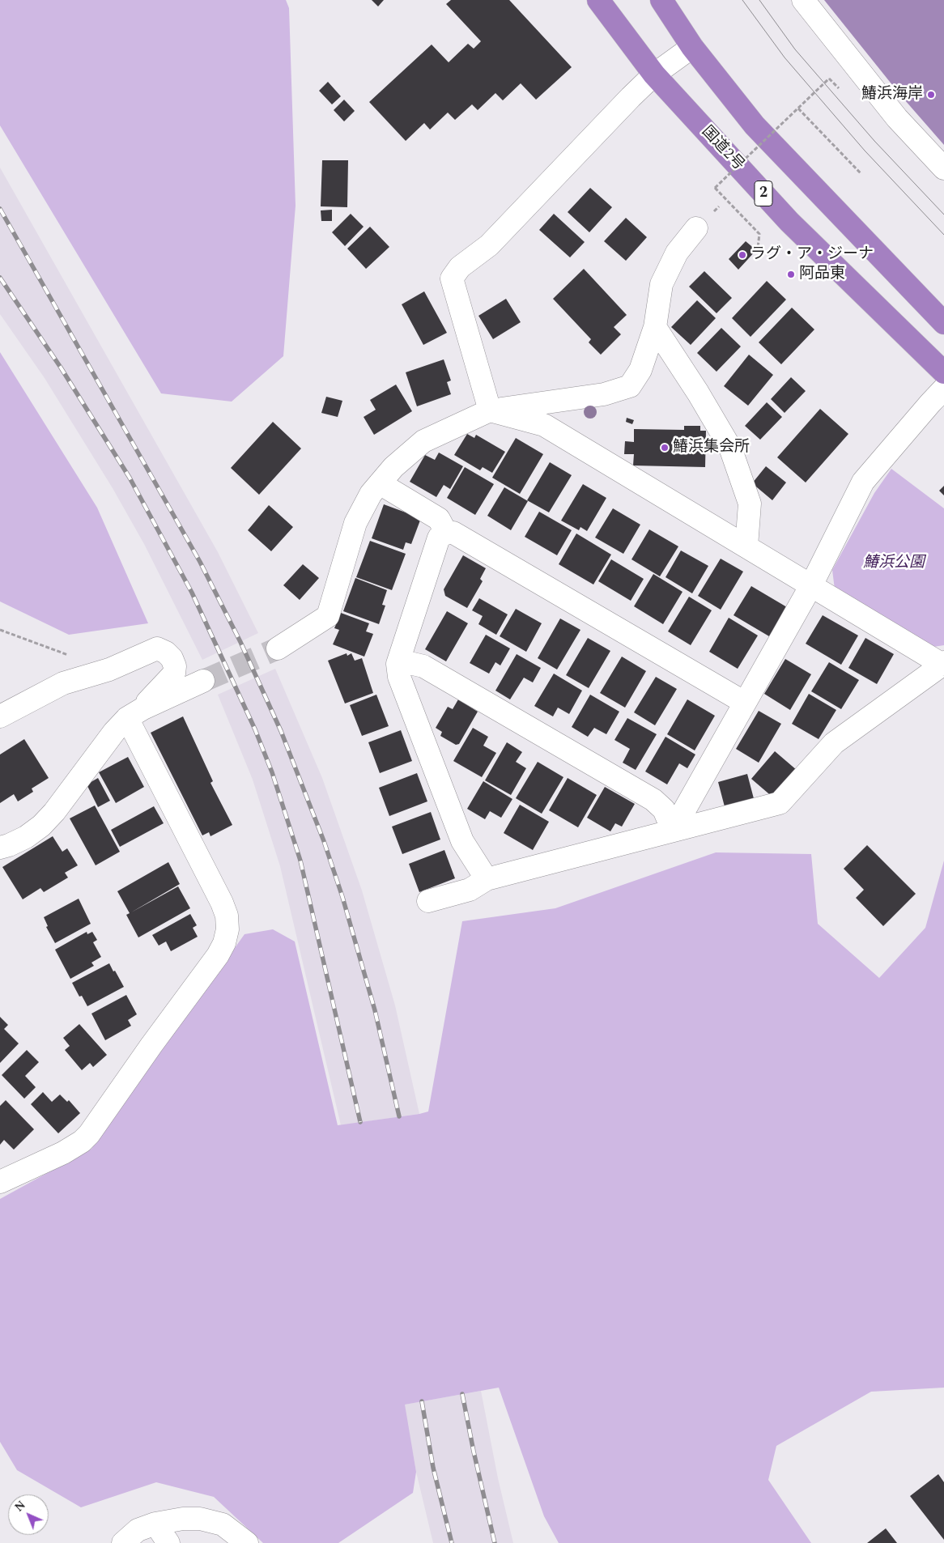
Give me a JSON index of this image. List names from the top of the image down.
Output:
{
  "streets": {
    "highway": ["国道2号", "2"]
  },
  "parks": ["鰆浜公園"],
  "places": [
    "鰆浜海岸",
    "ラグ・ア・ジーナ",
    "阿品東",
    "鰆浜集会所"
  ],
  "north": "top left"
}
